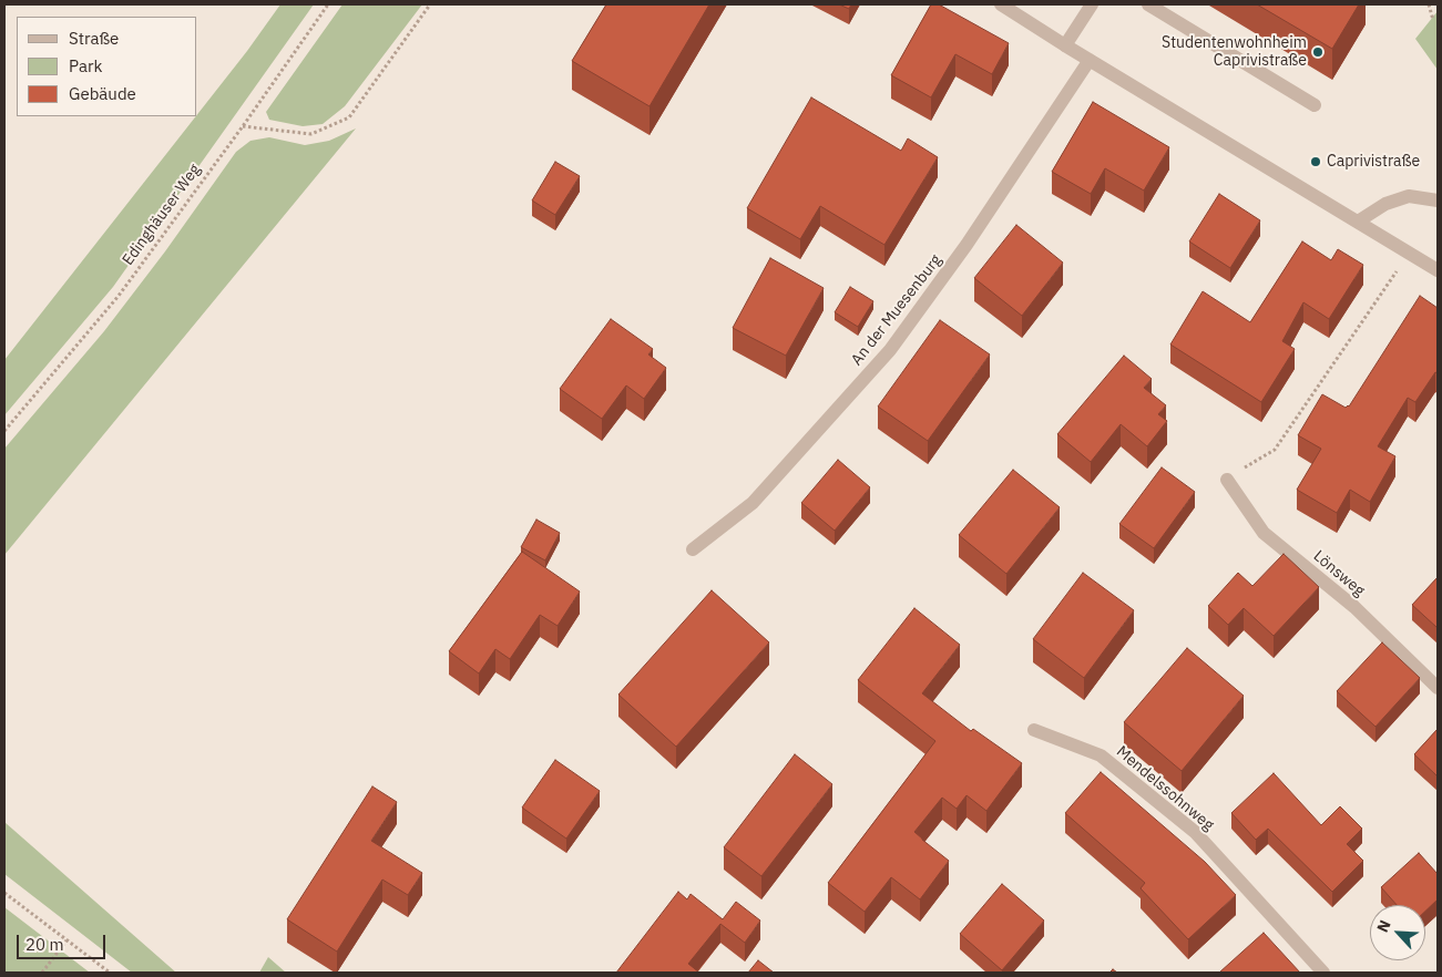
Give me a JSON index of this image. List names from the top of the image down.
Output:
{
  "streets": {
    "street": ["An der Muesenburg", "Lönsweg", "Mendelssohnweg"],
    "path": ["Edinghäuser Weg"]
  },
  "places": ["Studentenwohnheim Caprivistraße", "Caprivistraße"],
  "legend": ["Straße", "Park", "Gebäude"],
  "scale_bar": "20 m",
  "north": "top left"
}
